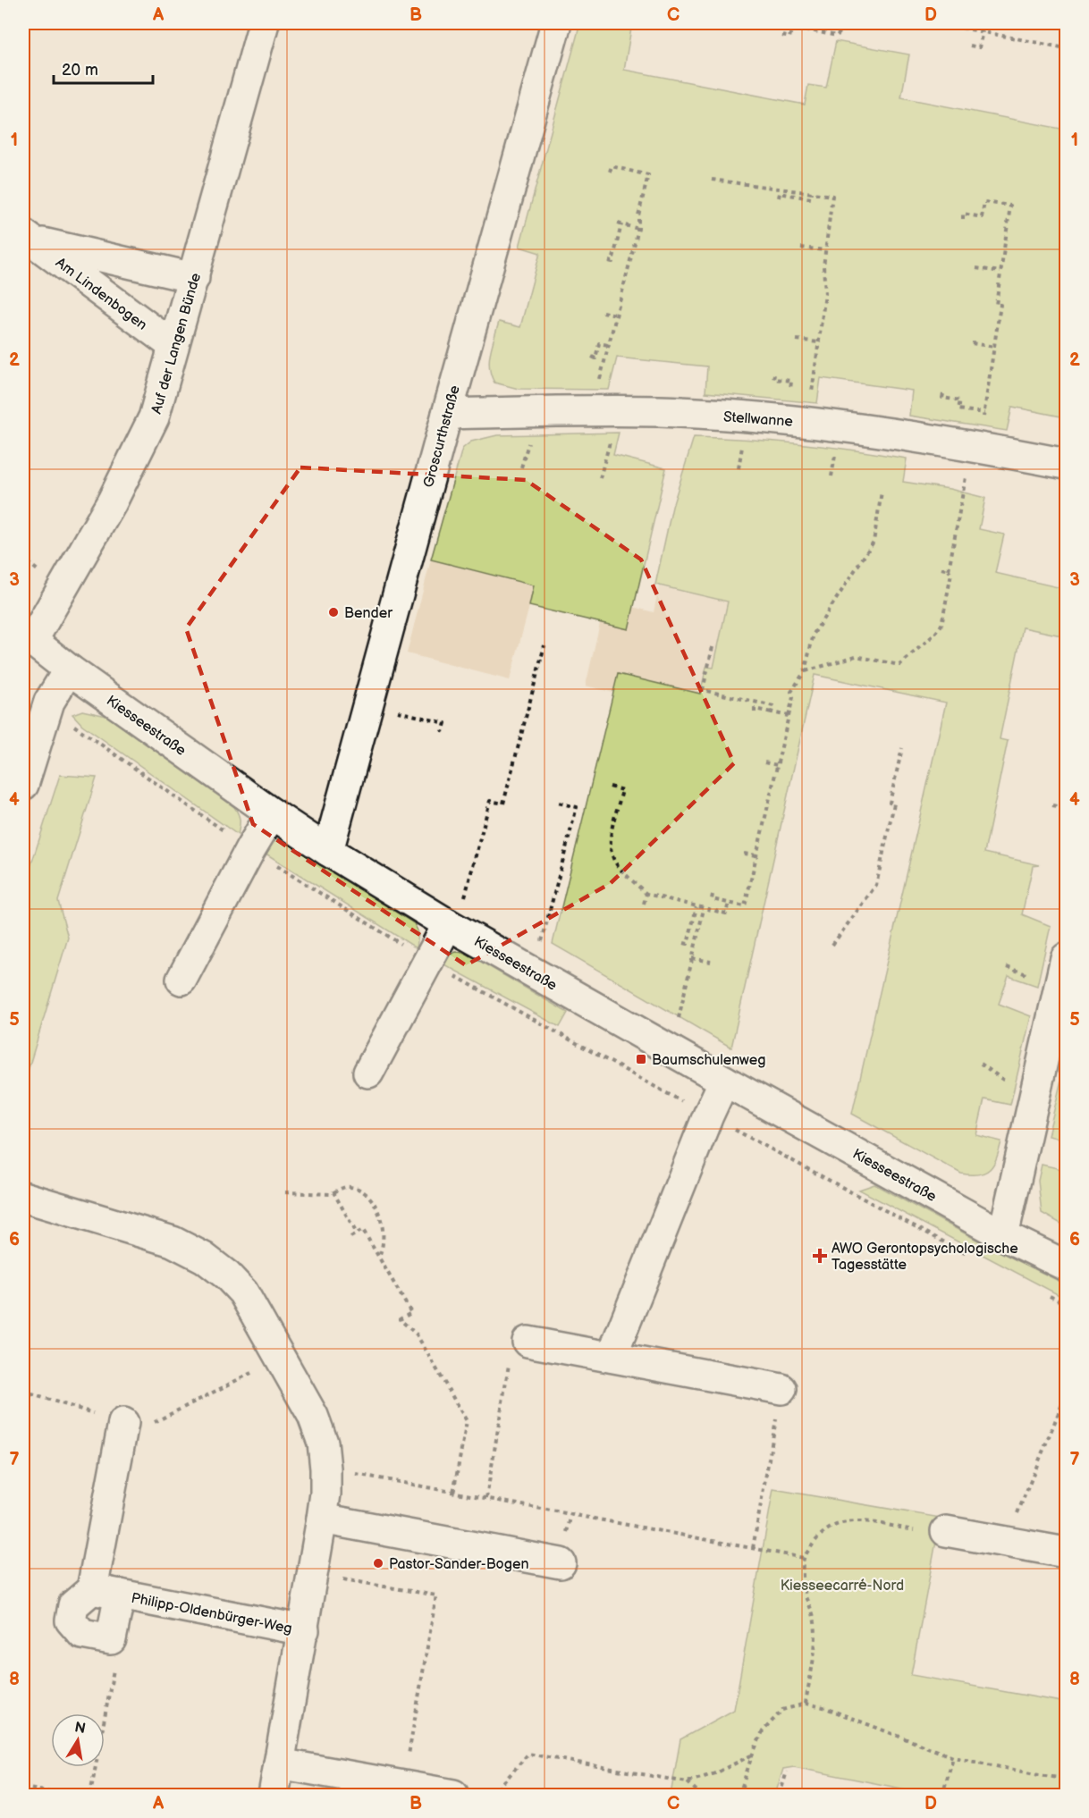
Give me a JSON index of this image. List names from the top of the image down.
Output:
{
  "streets": {
    "street": [
      "Am Lindenbogen",
      "Auf der Langen Bünde",
      "Stellwanne",
      "Groscurthstraße",
      "Kiesseestraße",
      "Philipp-Oldenbürger-Weg"
    ]
  },
  "crossings": [
    ["Am Lindenbogen", "Auf der Langen Bünde"],
    ["Auf der Langen Bünde", "Kiesseestraße"],
    ["Stellwanne", "Groscurthstraße"],
    ["Groscurthstraße", "Kiesseestraße"]
  ],
  "parks": ["Kiesseecarré-Nord"],
  "places": {
    "other": ["Bender", "Pastor-Sander-Bogen"],
    "transit": ["Baumschulenweg"],
    "health": ["AWO Gerontopsychologische Tagesstätte"]
  },
  "scale_bar": "20 m",
  "north": "top",
  "grid": {
    "columns": [
      "A",
      "B",
      "C",
      "D"
    ],
    "rows": [
      "1",
      "2",
      "3",
      "4",
      "5",
      "6",
      "7",
      "8"
    ]
  }
}
